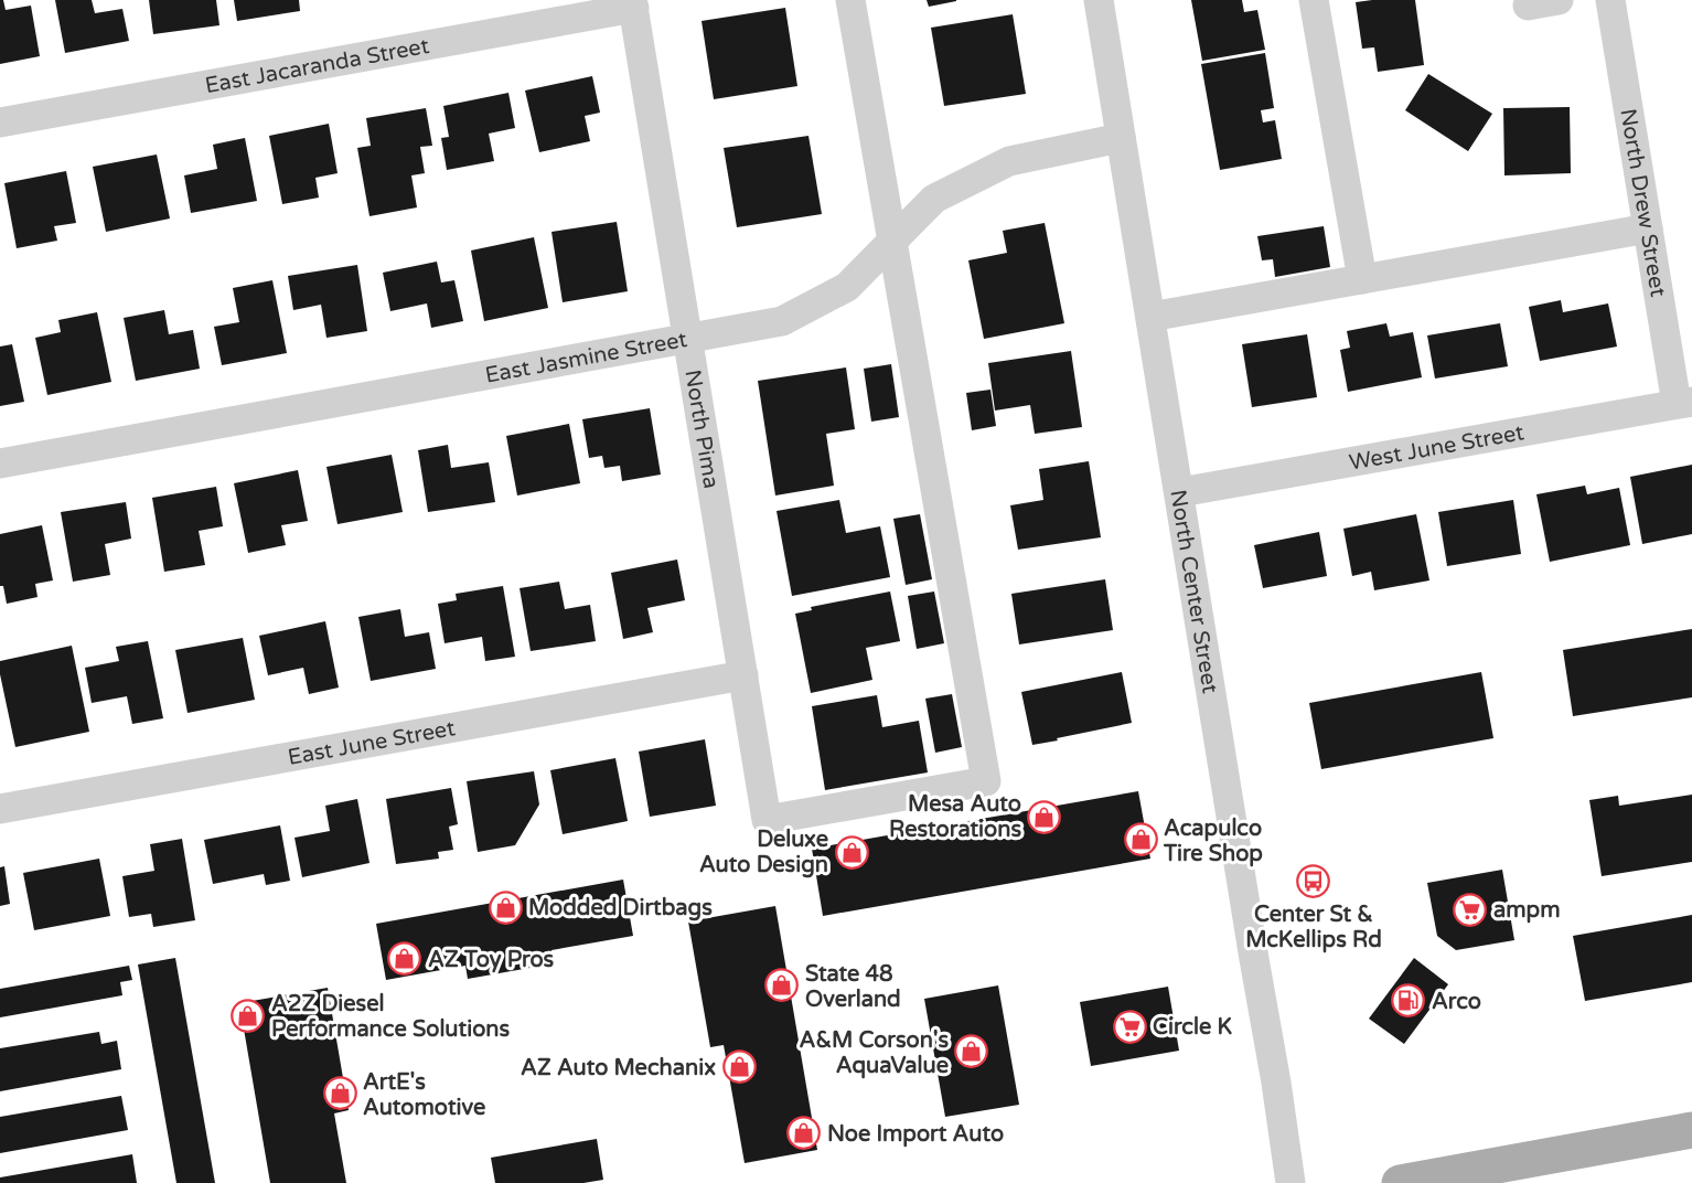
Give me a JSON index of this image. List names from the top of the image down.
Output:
{
  "streets": {
    "street": [
      "East Jacaranda Street",
      "North Drew Street",
      "East Jasmine Street",
      "North Pima",
      "West June Street",
      "North Center Street",
      "East June Street"
    ]
  },
  "crossings": [
    ["East Jacaranda Street", "North Pima"],
    ["North Drew Street", "West June Street"],
    ["East Jasmine Street", "North Pima"],
    ["East Jasmine Street", "North Center Street"],
    ["North Pima", "East June Street"],
    ["West June Street", "North Center Street"]
  ],
  "places": {
    "shop": [
      "Mesa Auto Restorations",
      "Acapulco Tire Shop",
      "Deluxe Auto Design",
      "Modded Dirtbags",
      "AZ Toy Pros",
      "State 48 Overland",
      "A2Z Diesel Performance Solutions",
      "A&M Corson's AquaValue",
      "AZ Auto Mechanix",
      "ArtE's Automotive",
      "Noe Import Auto"
    ],
    "bus stop": ["Center St & McKellips Rd"],
    "supermarket": ["ampm", "Circle K"],
    "fuel station": ["Arco"]
  }
}
